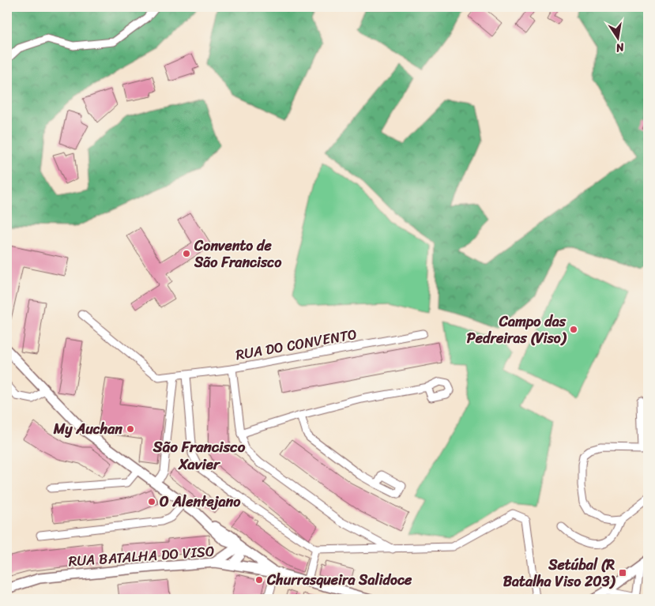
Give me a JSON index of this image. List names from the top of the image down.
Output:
{
  "streets": {
    "street": ["RUA DO CONVENTO", "RUA BATALHA DO VISO"]
  },
  "districts": ["São Francisco Xavier"],
  "places": {
    "other": [
      "Convento de São Francisco",
      "Campo das Pedreiras (Viso)",
      "My Auchan",
      "O Alentejano",
      "Churrasqueira Salidoce"
    ],
    "transit": ["Setúbal (R Batalha Viso 203)"]
  },
  "north": "bottom"
}
